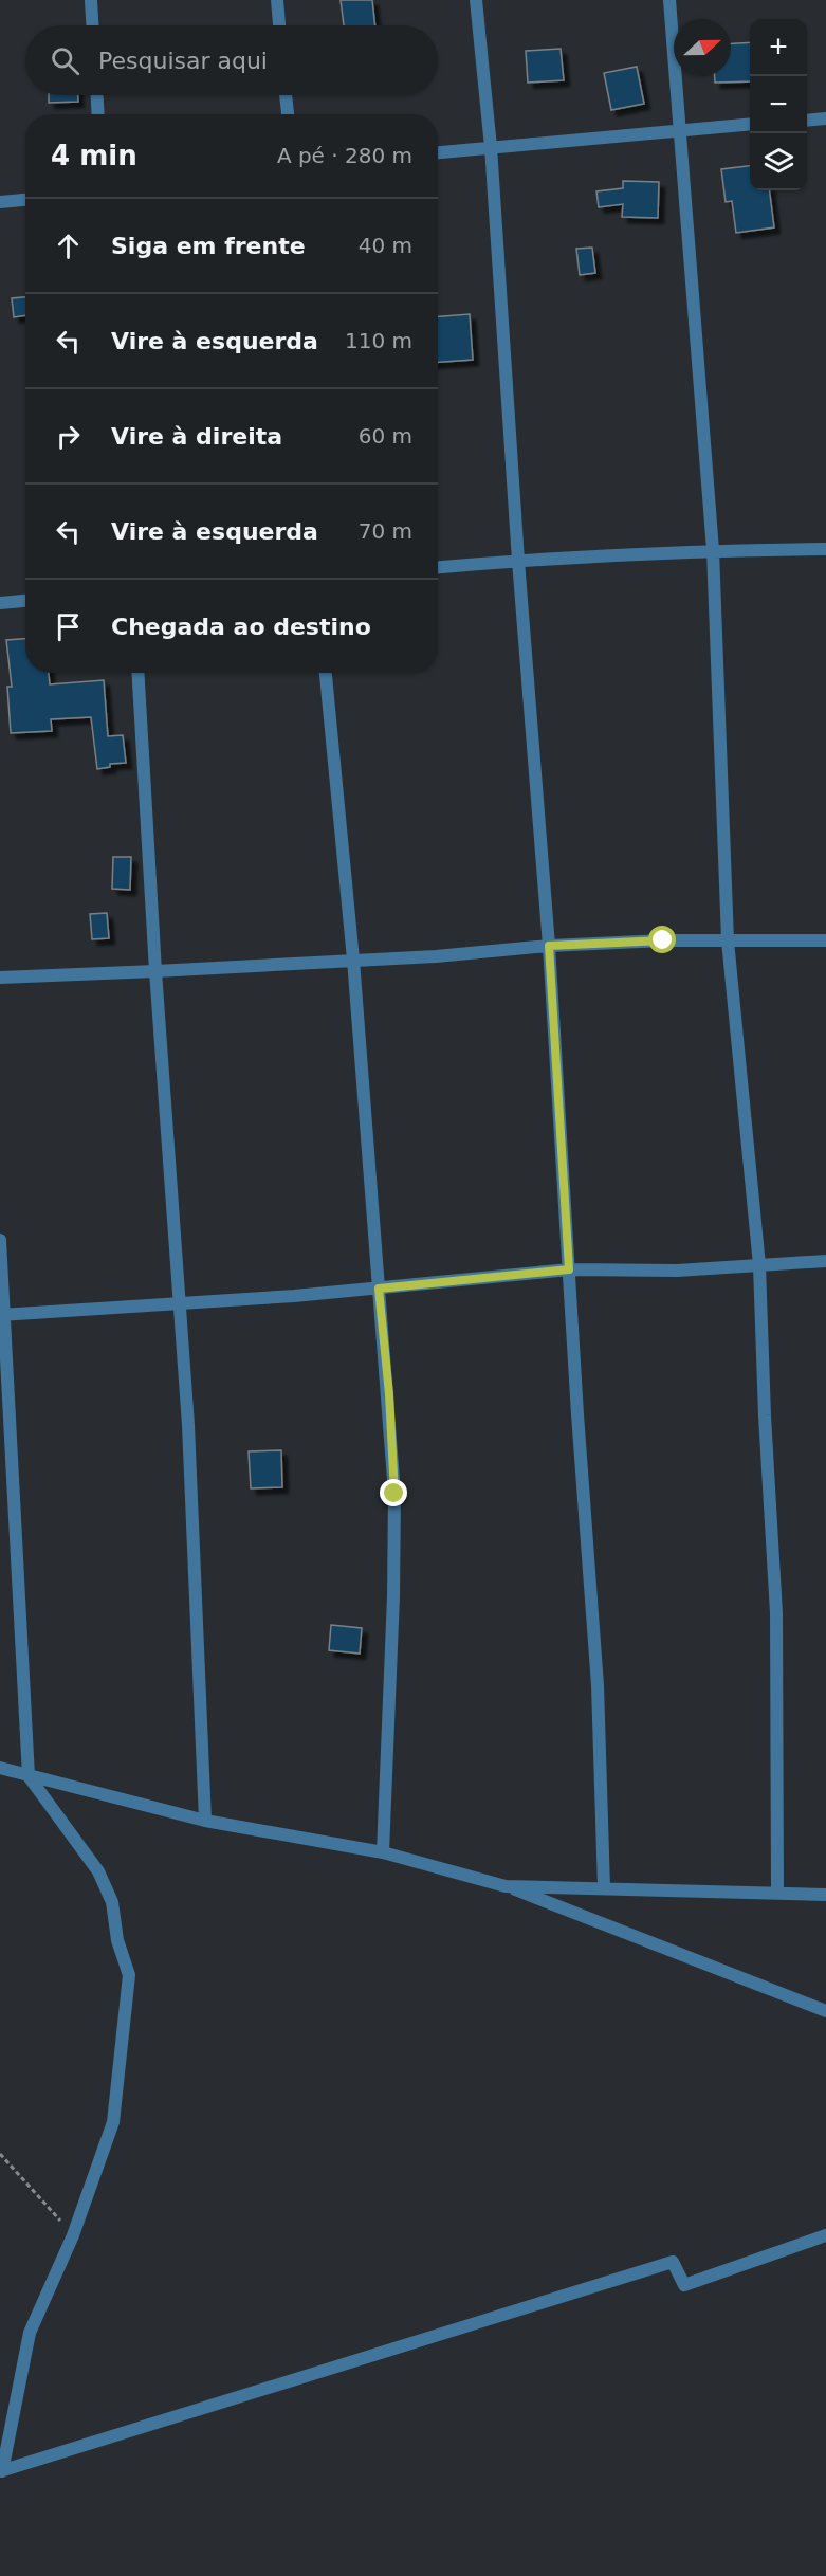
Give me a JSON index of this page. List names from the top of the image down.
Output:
{
  "north": "right",
  "page": {
    "map_buttons": ["+", "−"],
    "search": "Pesquisar aqui",
    "heading": ["4 min", "A pé · 280 m"],
    "list": [
      ["Siga em frente", "40 m"],
      ["Vire à esquerda", "110 m"],
      ["Vire à direita", "60 m"],
      ["Vire à esquerda", "70 m"],
      "Chegada ao destino"
    ]
  }
}
